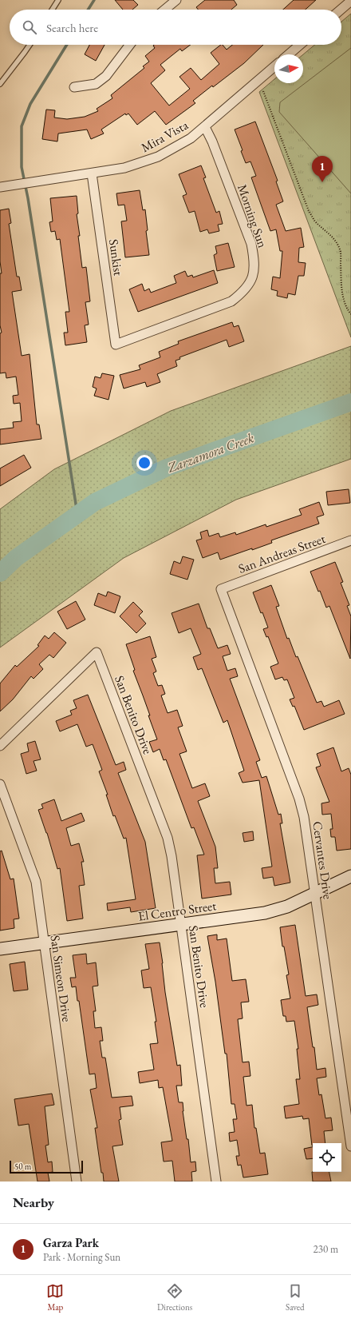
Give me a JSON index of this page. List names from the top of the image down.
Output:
{
  "streets": {
    "street": [
      "Mira Vista",
      "Morning Sun",
      "Sunkist",
      "San Andreas Street",
      "San Benito Drive",
      "Cervantes Drive",
      "El Centro Street",
      "San Simeon Drive"
    ]
  },
  "crossings": [
    ["Mira Vista", "Morning Sun"],
    ["Mira Vista", "Sunkist"],
    ["Morning Sun", "Sunkist"],
    ["San Andreas Street", "Cervantes Drive"],
    ["San Benito Drive", "El Centro Street"],
    ["Cervantes Drive", "El Centro Street"],
    ["El Centro Street", "San Simeon Drive"]
  ],
  "water": ["Zarzamora Creek"],
  "scale_bar": "50 m",
  "north": "right",
  "page": {
    "search": "Search here",
    "pins": "1",
    "scale": "50 m",
    "heading": "Nearby",
    "list": [
      {
        "mark": "1",
        "name": "Garza Park",
        "note": "Park · Morning Sun",
        "value": "230 m"
      }
    ],
    "nav": ["Map", "Directions", "Saved"]
  }
}
